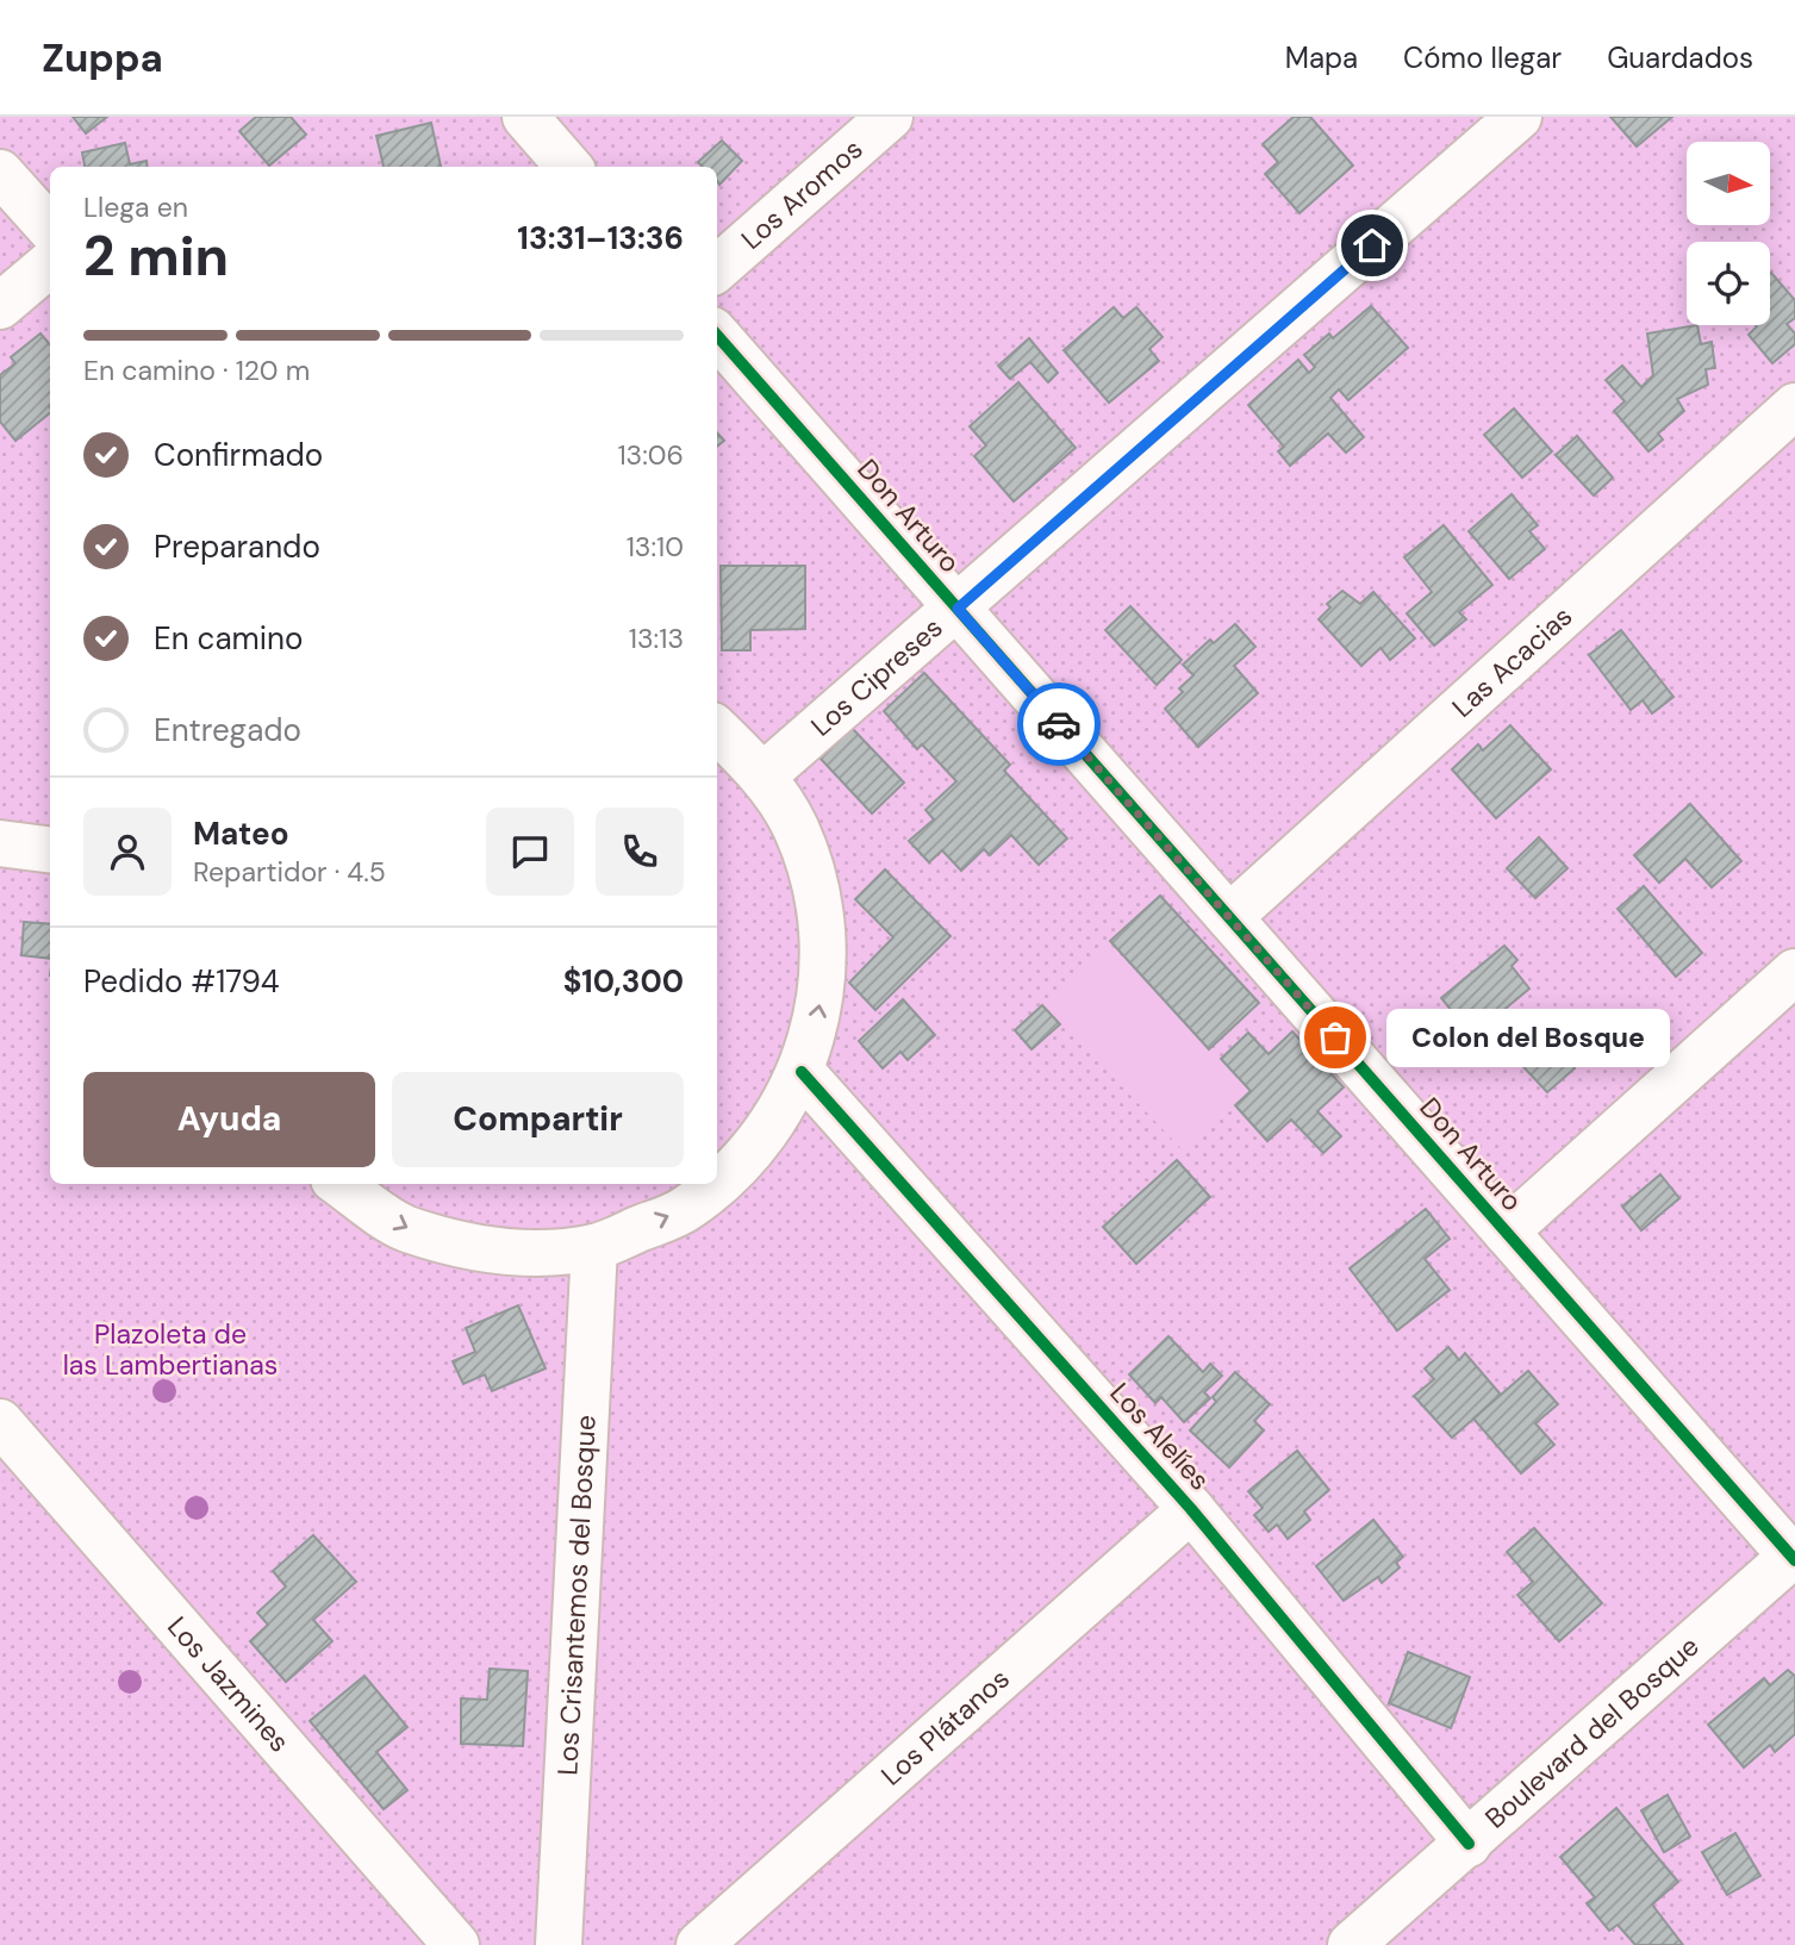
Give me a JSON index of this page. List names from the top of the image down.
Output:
{
  "streets": {
    "street": [
      "Los Aromos",
      "Don Arturo",
      "Las Acacias",
      "Los Cipreses",
      "Los Alelíes",
      "Los Crisantemos del Bosque",
      "Los Jazmines",
      "Los Plátanos",
      "Boulevard del Bosque"
    ]
  },
  "crossings": [
    ["Don Arturo", "Las Acacias"],
    ["Don Arturo", "Los Cipreses"],
    ["Don Arturo", "Boulevard del Bosque"],
    ["Los Alelíes", "Los Plátanos"],
    ["Los Alelíes", "Boulevard del Bosque"]
  ],
  "parks": ["Plazoleta de las Lambertianas"],
  "places": ["Colon del Bosque"],
  "north": "right",
  "page": {
    "header": "Zuppa",
    "nav": ["Mapa", "Cómo llegar", "Guardados"],
    "heading": ["2 min", "Llega en", "13:31–13:36"],
    "panel": [
      "Mateo",
      "Repartidor · 4.5",
      "Pedido #1794",
      "$10,300"
    ],
    "bar": "En camino · 120 m",
    "list": [
      ["Confirmado", "13:06"],
      ["Preparando", "13:10"],
      ["En camino", "13:13"],
      "Entregado"
    ],
    "bubble": "Colon del Bosque",
    "buttons": ["Ayuda", "Compartir"]
  }
}
